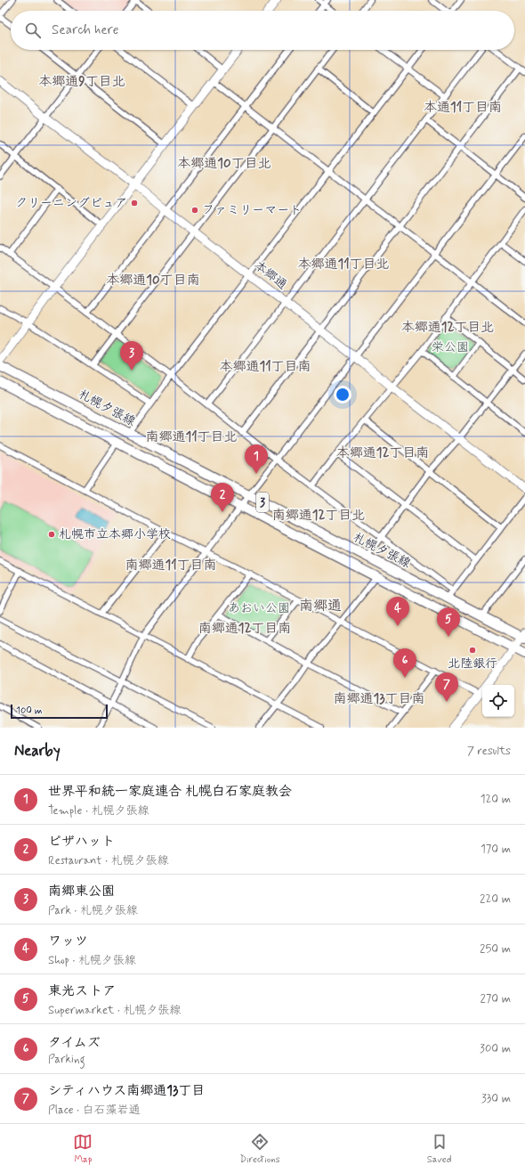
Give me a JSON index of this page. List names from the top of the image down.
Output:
{
  "streets": {
    "main road": ["札幌夕張線", "3"],
    "street": ["本郷通"]
  },
  "districts": [
    "本郷通9丁目北",
    "本通11丁目南",
    "本郷通10丁目北",
    "本郷通11丁目北",
    "本郷通10丁目南",
    "本郷通12丁目北",
    "本郷通11丁目南",
    "南郷通11丁目北",
    "本郷通12丁目南",
    "南郷通12丁目北",
    "南郷通11丁目南",
    "南郷通",
    "南郷通12丁目南",
    "南郷通13丁目南"
  ],
  "parks": ["栄公園", "あおい公園"],
  "places": [
    "クリーニングピュア",
    "ファミリーマート",
    "札幌市立本郷小学校",
    "北陸銀行"
  ],
  "scale_bar": "100 m",
  "page": {
    "search": "Search here",
    "pins": [
      "3",
      "1",
      "2",
      "4",
      "5",
      "6",
      "7"
    ],
    "scale": "100 m",
    "heading": ["Nearby", "7 results"],
    "list": [
      {
        "mark": "1",
        "name": "世界平和統一家庭連合 札幌白石家庭教会",
        "note": "Temple · 札幌夕張線",
        "value": "120 m"
      },
      {
        "mark": "2",
        "name": "ピザハット",
        "note": "Restaurant · 札幌夕張線",
        "value": "170 m"
      },
      {
        "mark": "3",
        "name": "南郷東公園",
        "note": "Park · 札幌夕張線",
        "value": "220 m"
      },
      {
        "mark": "4",
        "name": "ワッツ",
        "note": "Shop · 札幌夕張線",
        "value": "250 m"
      },
      {
        "mark": "5",
        "name": "東光ストア",
        "note": "Supermarket · 札幌夕張線",
        "value": "270 m"
      },
      {
        "mark": "6",
        "name": "タイムズ",
        "note": "Parking",
        "value": "300 m"
      },
      {
        "mark": "7",
        "name": "シティハウス南郷通13丁目",
        "note": "Place · 白石藻岩通",
        "value": "330 m"
      }
    ],
    "nav": ["Map", "Directions", "Saved"]
  }
}
